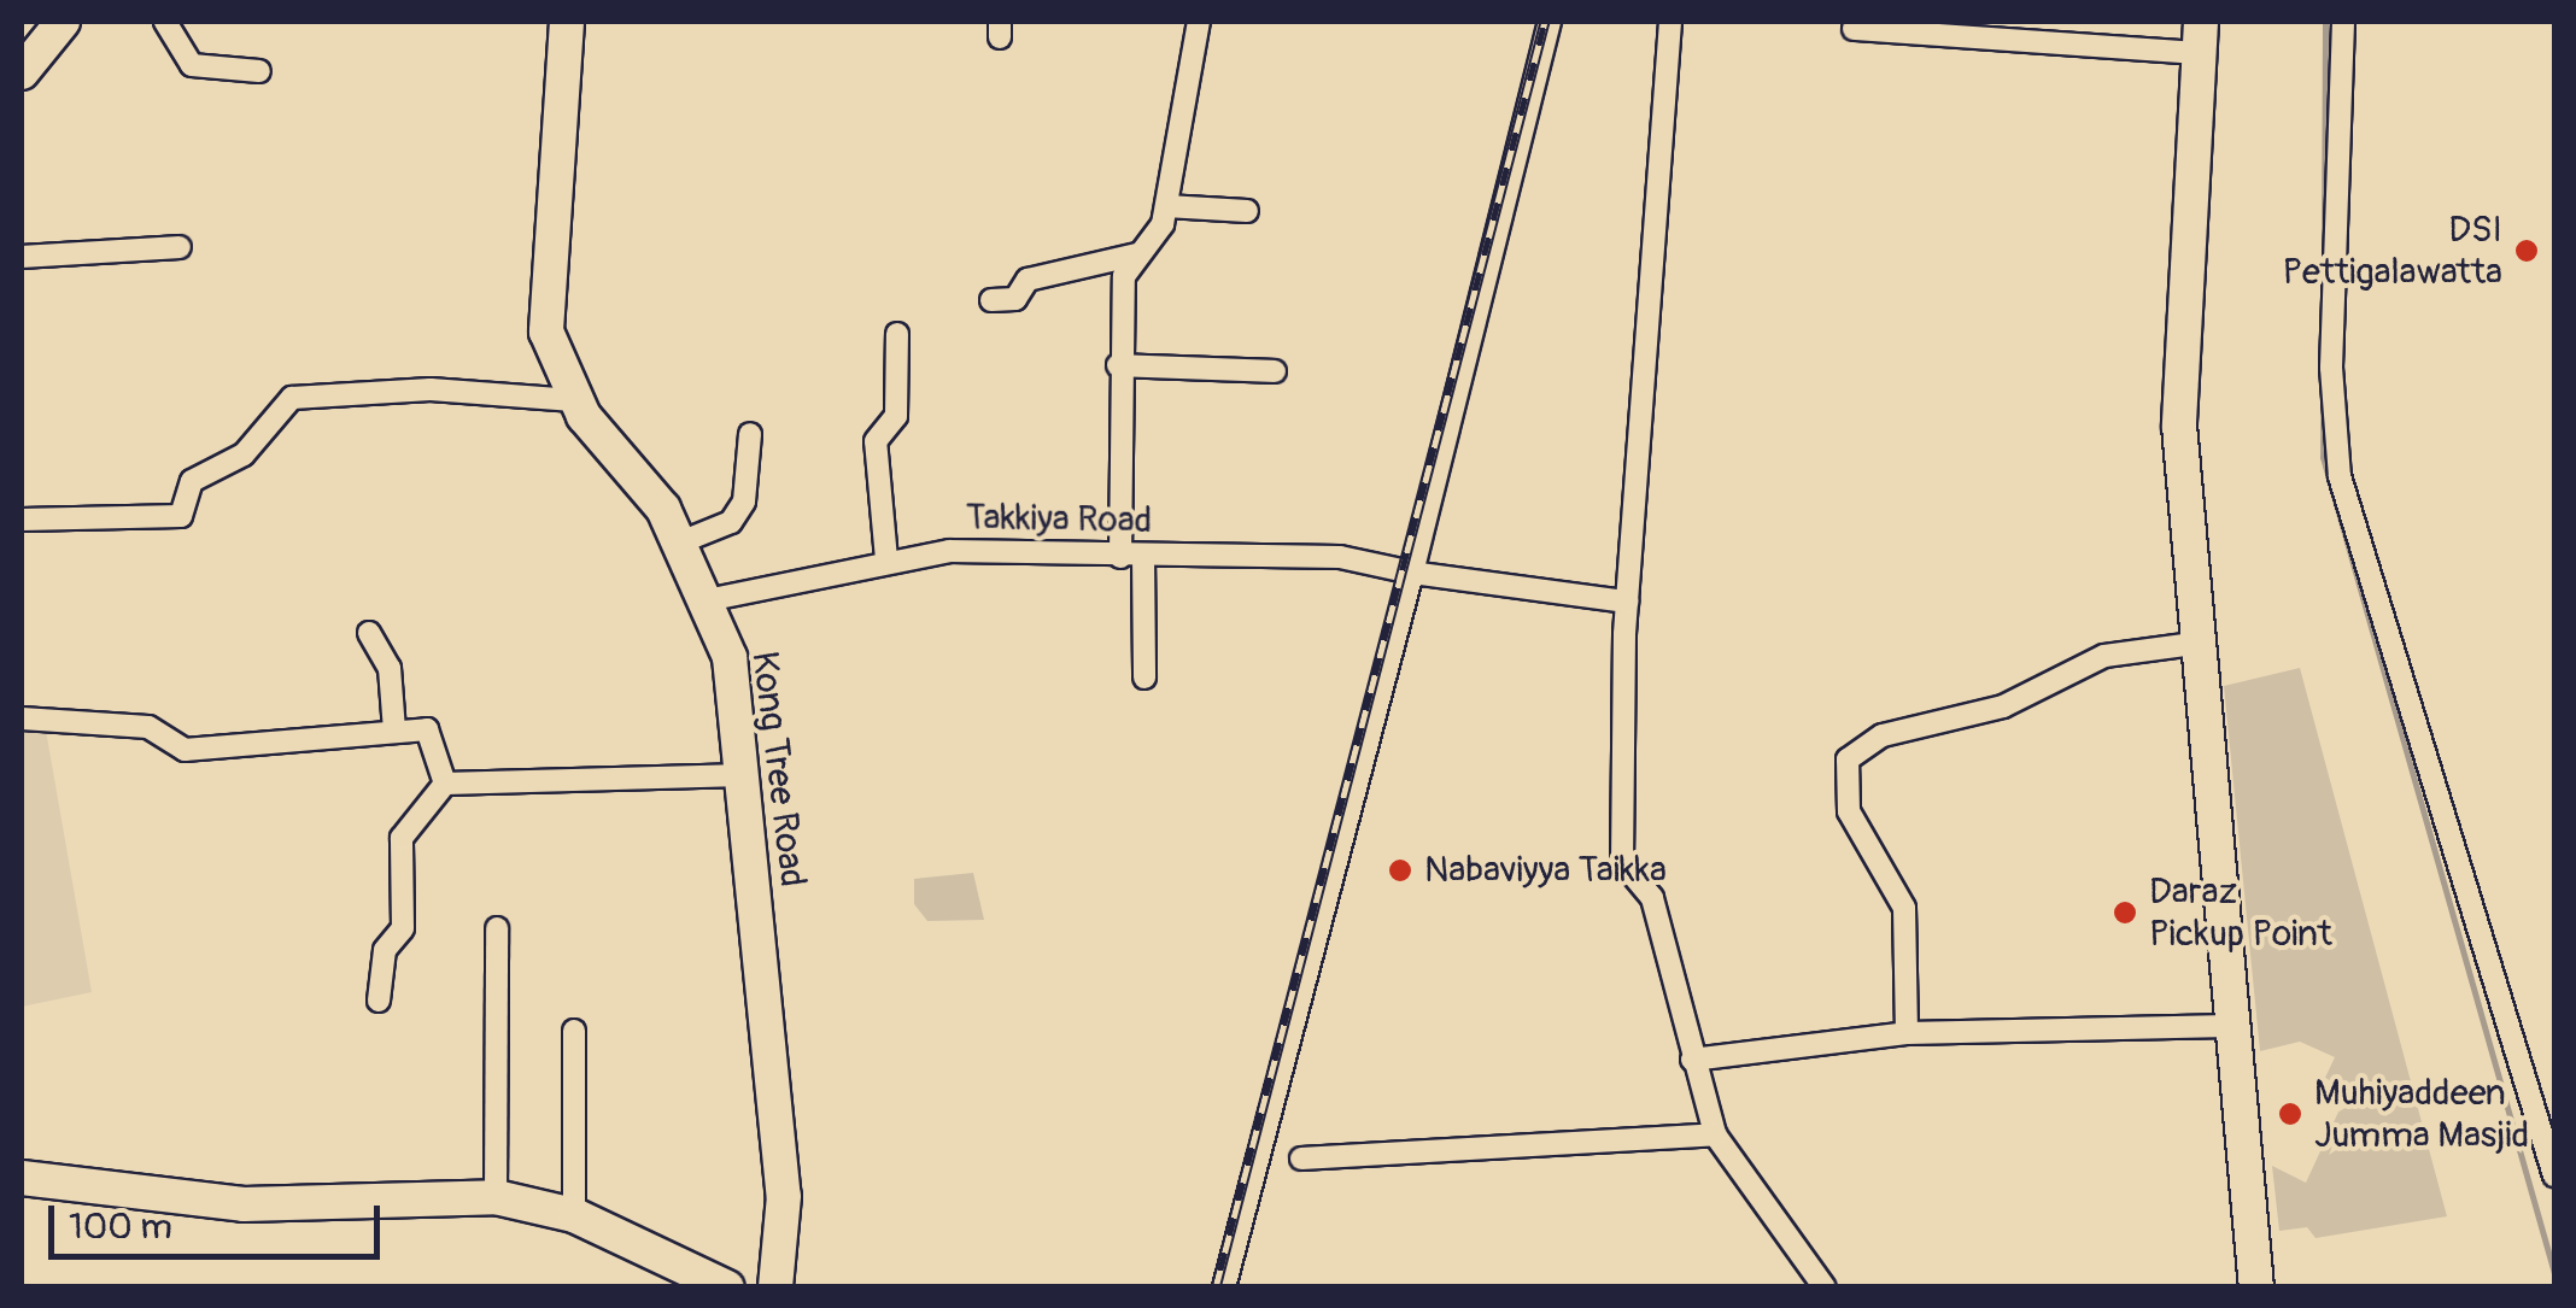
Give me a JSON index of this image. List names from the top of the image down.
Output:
{
  "streets": {
    "main road": ["Kong Tree Road"],
    "street": ["Takkiya Road"]
  },
  "crossings": [
    ["Takkiya Road", "Kong Tree Road"]
  ],
  "places": [
    "DSI Pettigalawatta",
    "Nabaviyya Taikka",
    "Daraz Pickup Point",
    "Muhiyaddeen Jumma Masjid"
  ],
  "scale_bar": "100 m"
}
